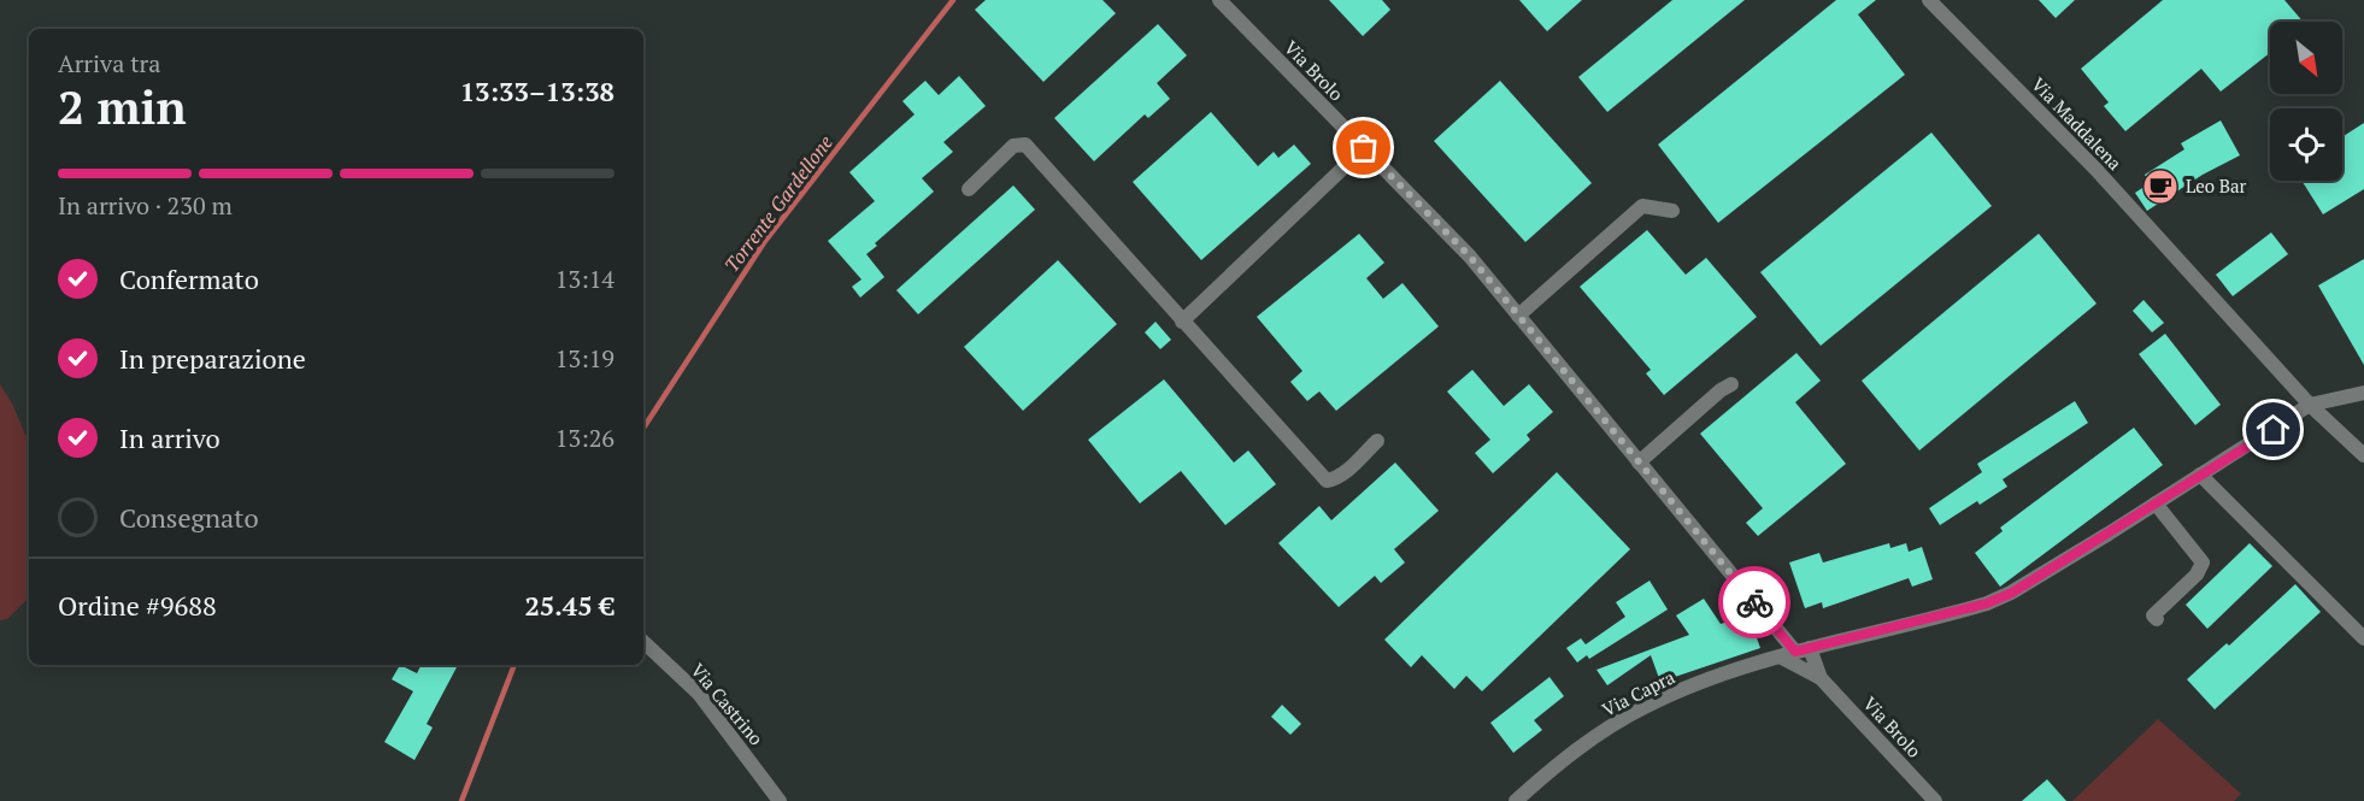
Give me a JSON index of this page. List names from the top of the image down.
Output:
{
  "streets": {
    "street": [
      "Via Brolo",
      "Via Maddalena",
      "Via Capra",
      "Via Castrino"
    ]
  },
  "crossings": [
    ["Via Brolo", "Via Capra"],
    ["Via Maddalena", "Via Capra"]
  ],
  "water": ["Torrente Gardellone"],
  "places": {
    "cafe": ["Leo Bar"]
  },
  "north": "bottom right",
  "page": {
    "heading": ["2 min", "Arriva tra", "13:33–13:38"],
    "panel": ["Ordine #9688", "25.45 €"],
    "bar": "In arrivo · 230 m",
    "list": [
      ["Confermato", "13:14"],
      ["In preparazione", "13:19"],
      ["In arrivo", "13:26"],
      "Consegnato"
    ]
  }
}
